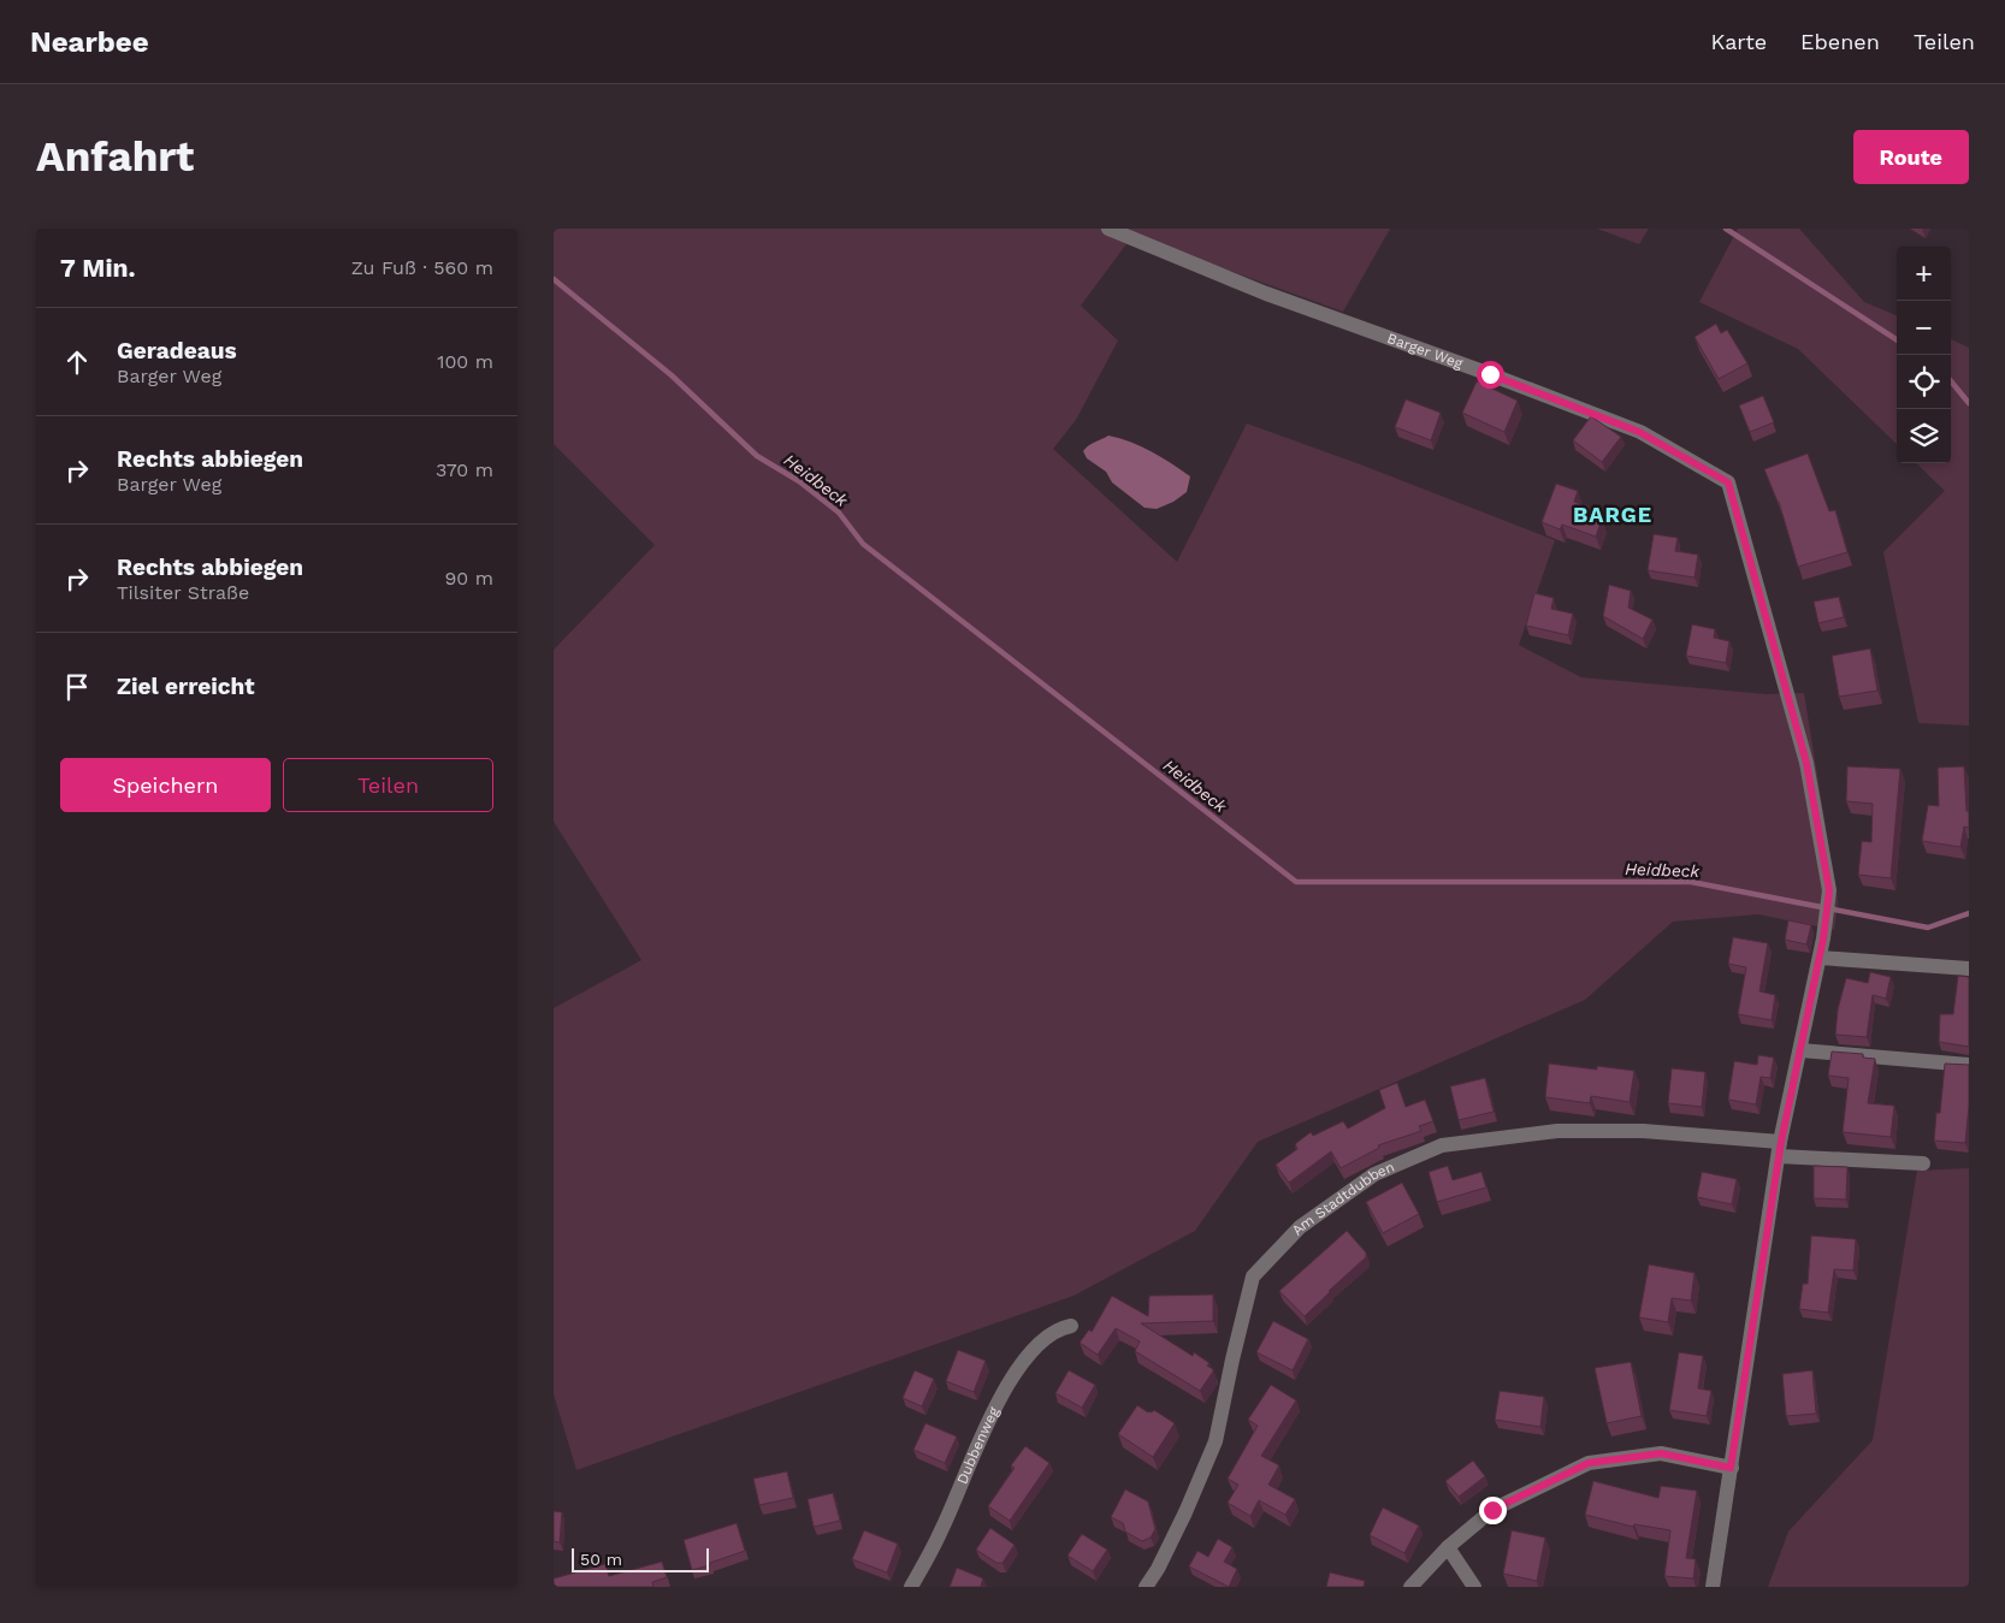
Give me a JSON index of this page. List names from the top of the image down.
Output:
{
  "streets": {
    "street": ["Barger Weg", "Am Stadtdubben", "Dubbenweg"]
  },
  "crossings": [
    ["Barger Weg", "Am Stadtdubben"]
  ],
  "districts": ["BARGE"],
  "water": ["Heidbeck"],
  "scale_bar": "50 m",
  "page": {
    "header": "Nearbee",
    "nav": ["Karte", "Ebenen", "Teilen"],
    "buttons": [
      "Route",
      ["Speichern", "Teilen"]
    ],
    "title": "Anfahrt",
    "heading": ["7 Min.", "Zu Fuß · 560 m"],
    "map_buttons": ["+", "−"],
    "list": [
      ["Geradeaus", "Barger Weg", "100 m"],
      ["Rechts abbiegen", "Barger Weg", "370 m"],
      ["Rechts abbiegen", "Tilsiter Straße", "90 m"],
      "Ziel erreicht"
    ],
    "scale": "50 m"
  }
}
